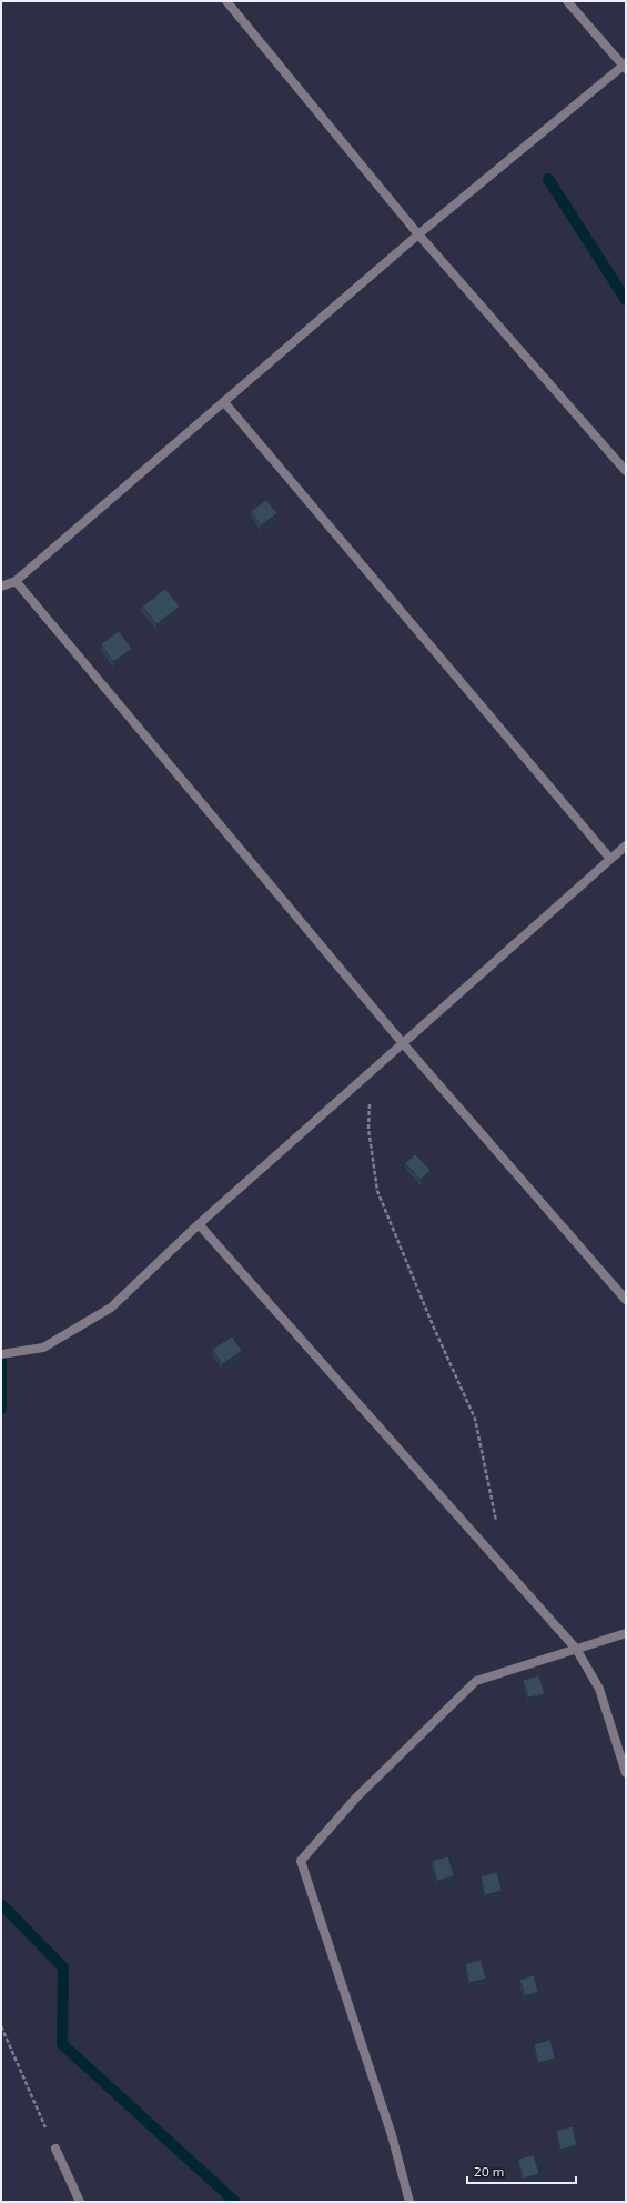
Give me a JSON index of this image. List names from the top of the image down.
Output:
{
  "scale_bar": "20 m"
}
